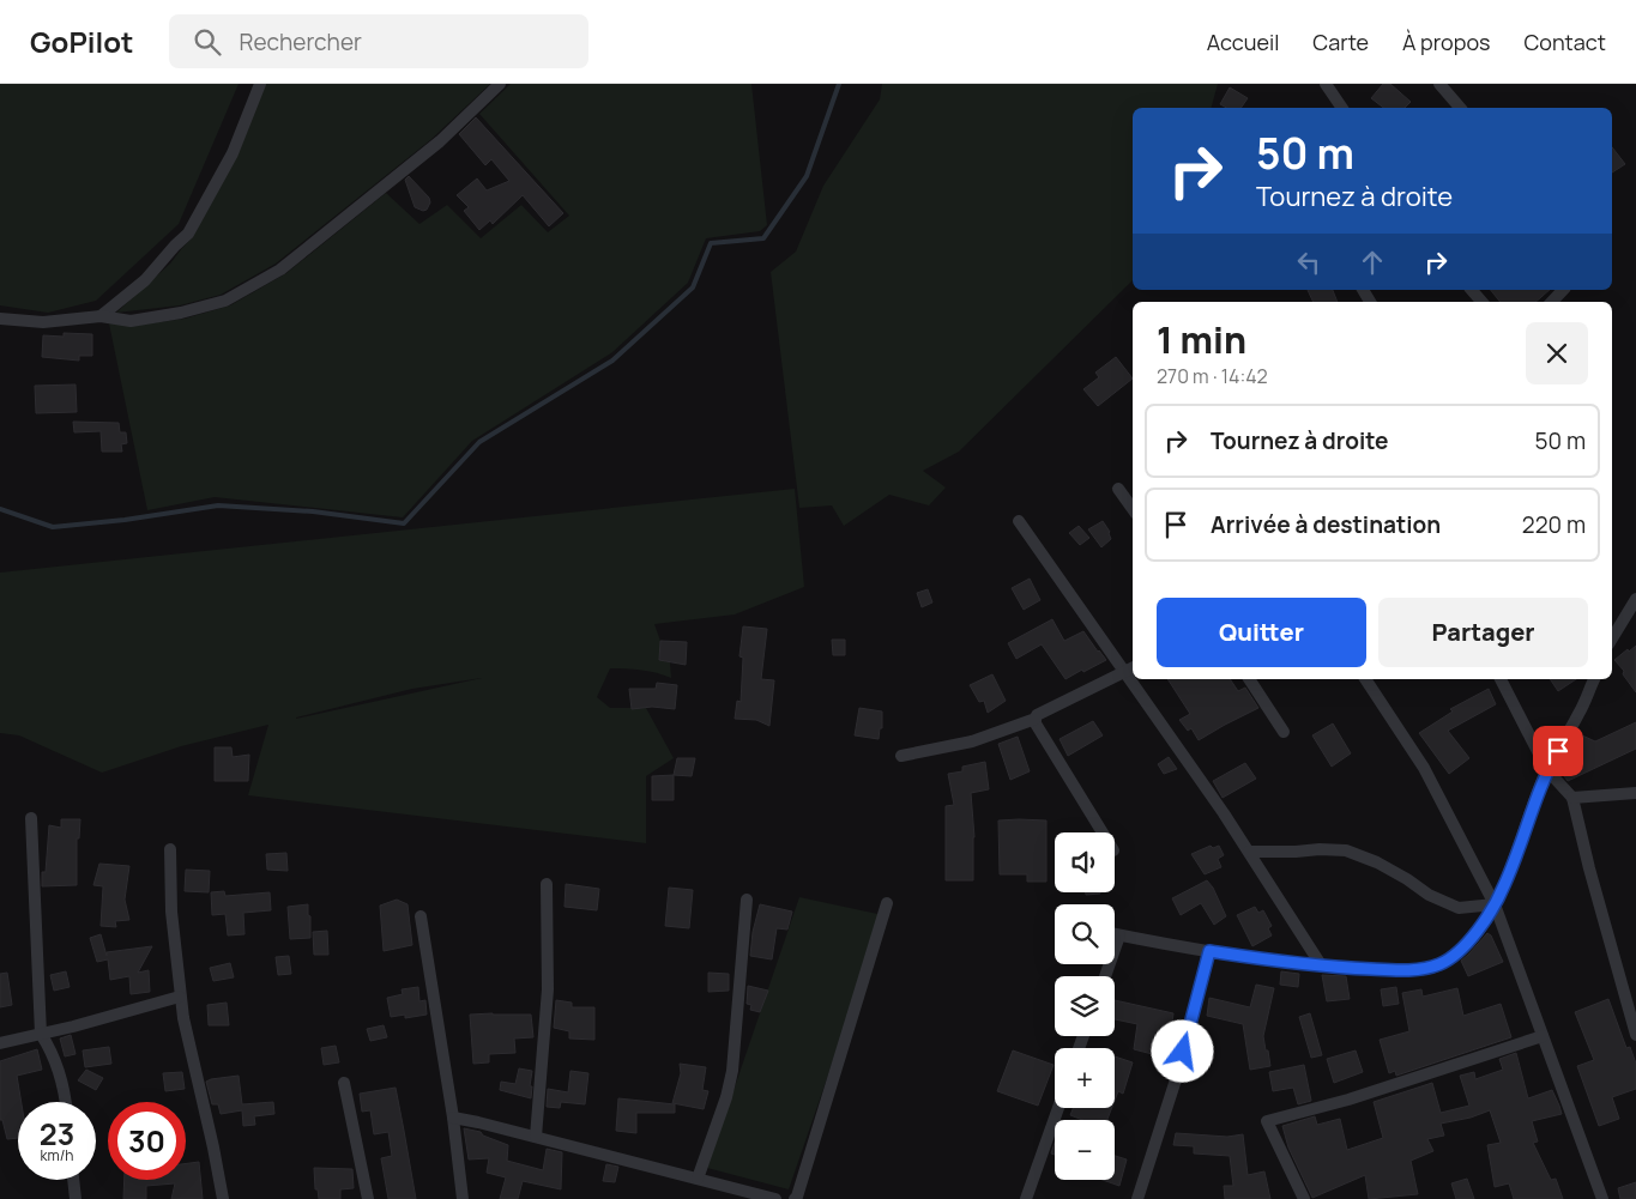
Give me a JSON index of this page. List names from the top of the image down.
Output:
{
  "page": {
    "header": "GoPilot",
    "search": "Rechercher",
    "nav": [
      "Accueil",
      "Carte",
      "À propos",
      "Contact"
    ],
    "turn": ["50 m", "Tournez à droite"],
    "heading": ["1 min", "270 m · 14:42"],
    "list": [
      {
        "name": "Tournez à droite",
        "value": "50 m"
      },
      {
        "name": "Arrivée à destination",
        "value": "220 m"
      }
    ],
    "buttons": ["Quitter", "Partager"],
    "map_buttons": ["+", "−"],
    "speed": "23 km/h",
    "limit": "30"
  }
}
